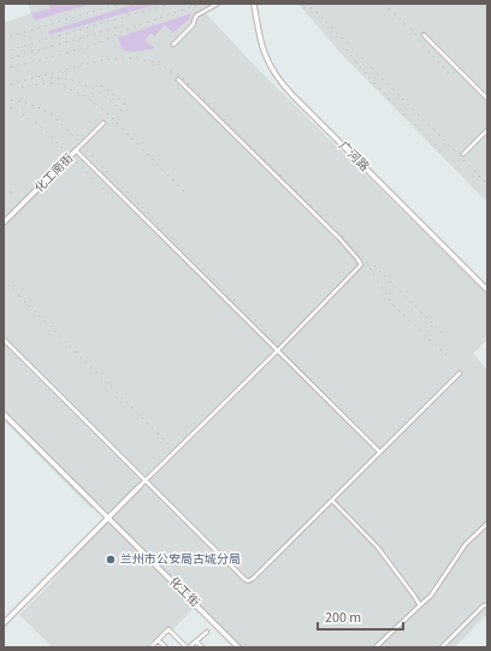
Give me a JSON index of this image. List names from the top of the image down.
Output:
{
  "streets": {
    "street": ["广河路", "化工南街", "化工街"]
  },
  "places": ["兰州市公安局古城分局"],
  "scale_bar": "200 m"
}
